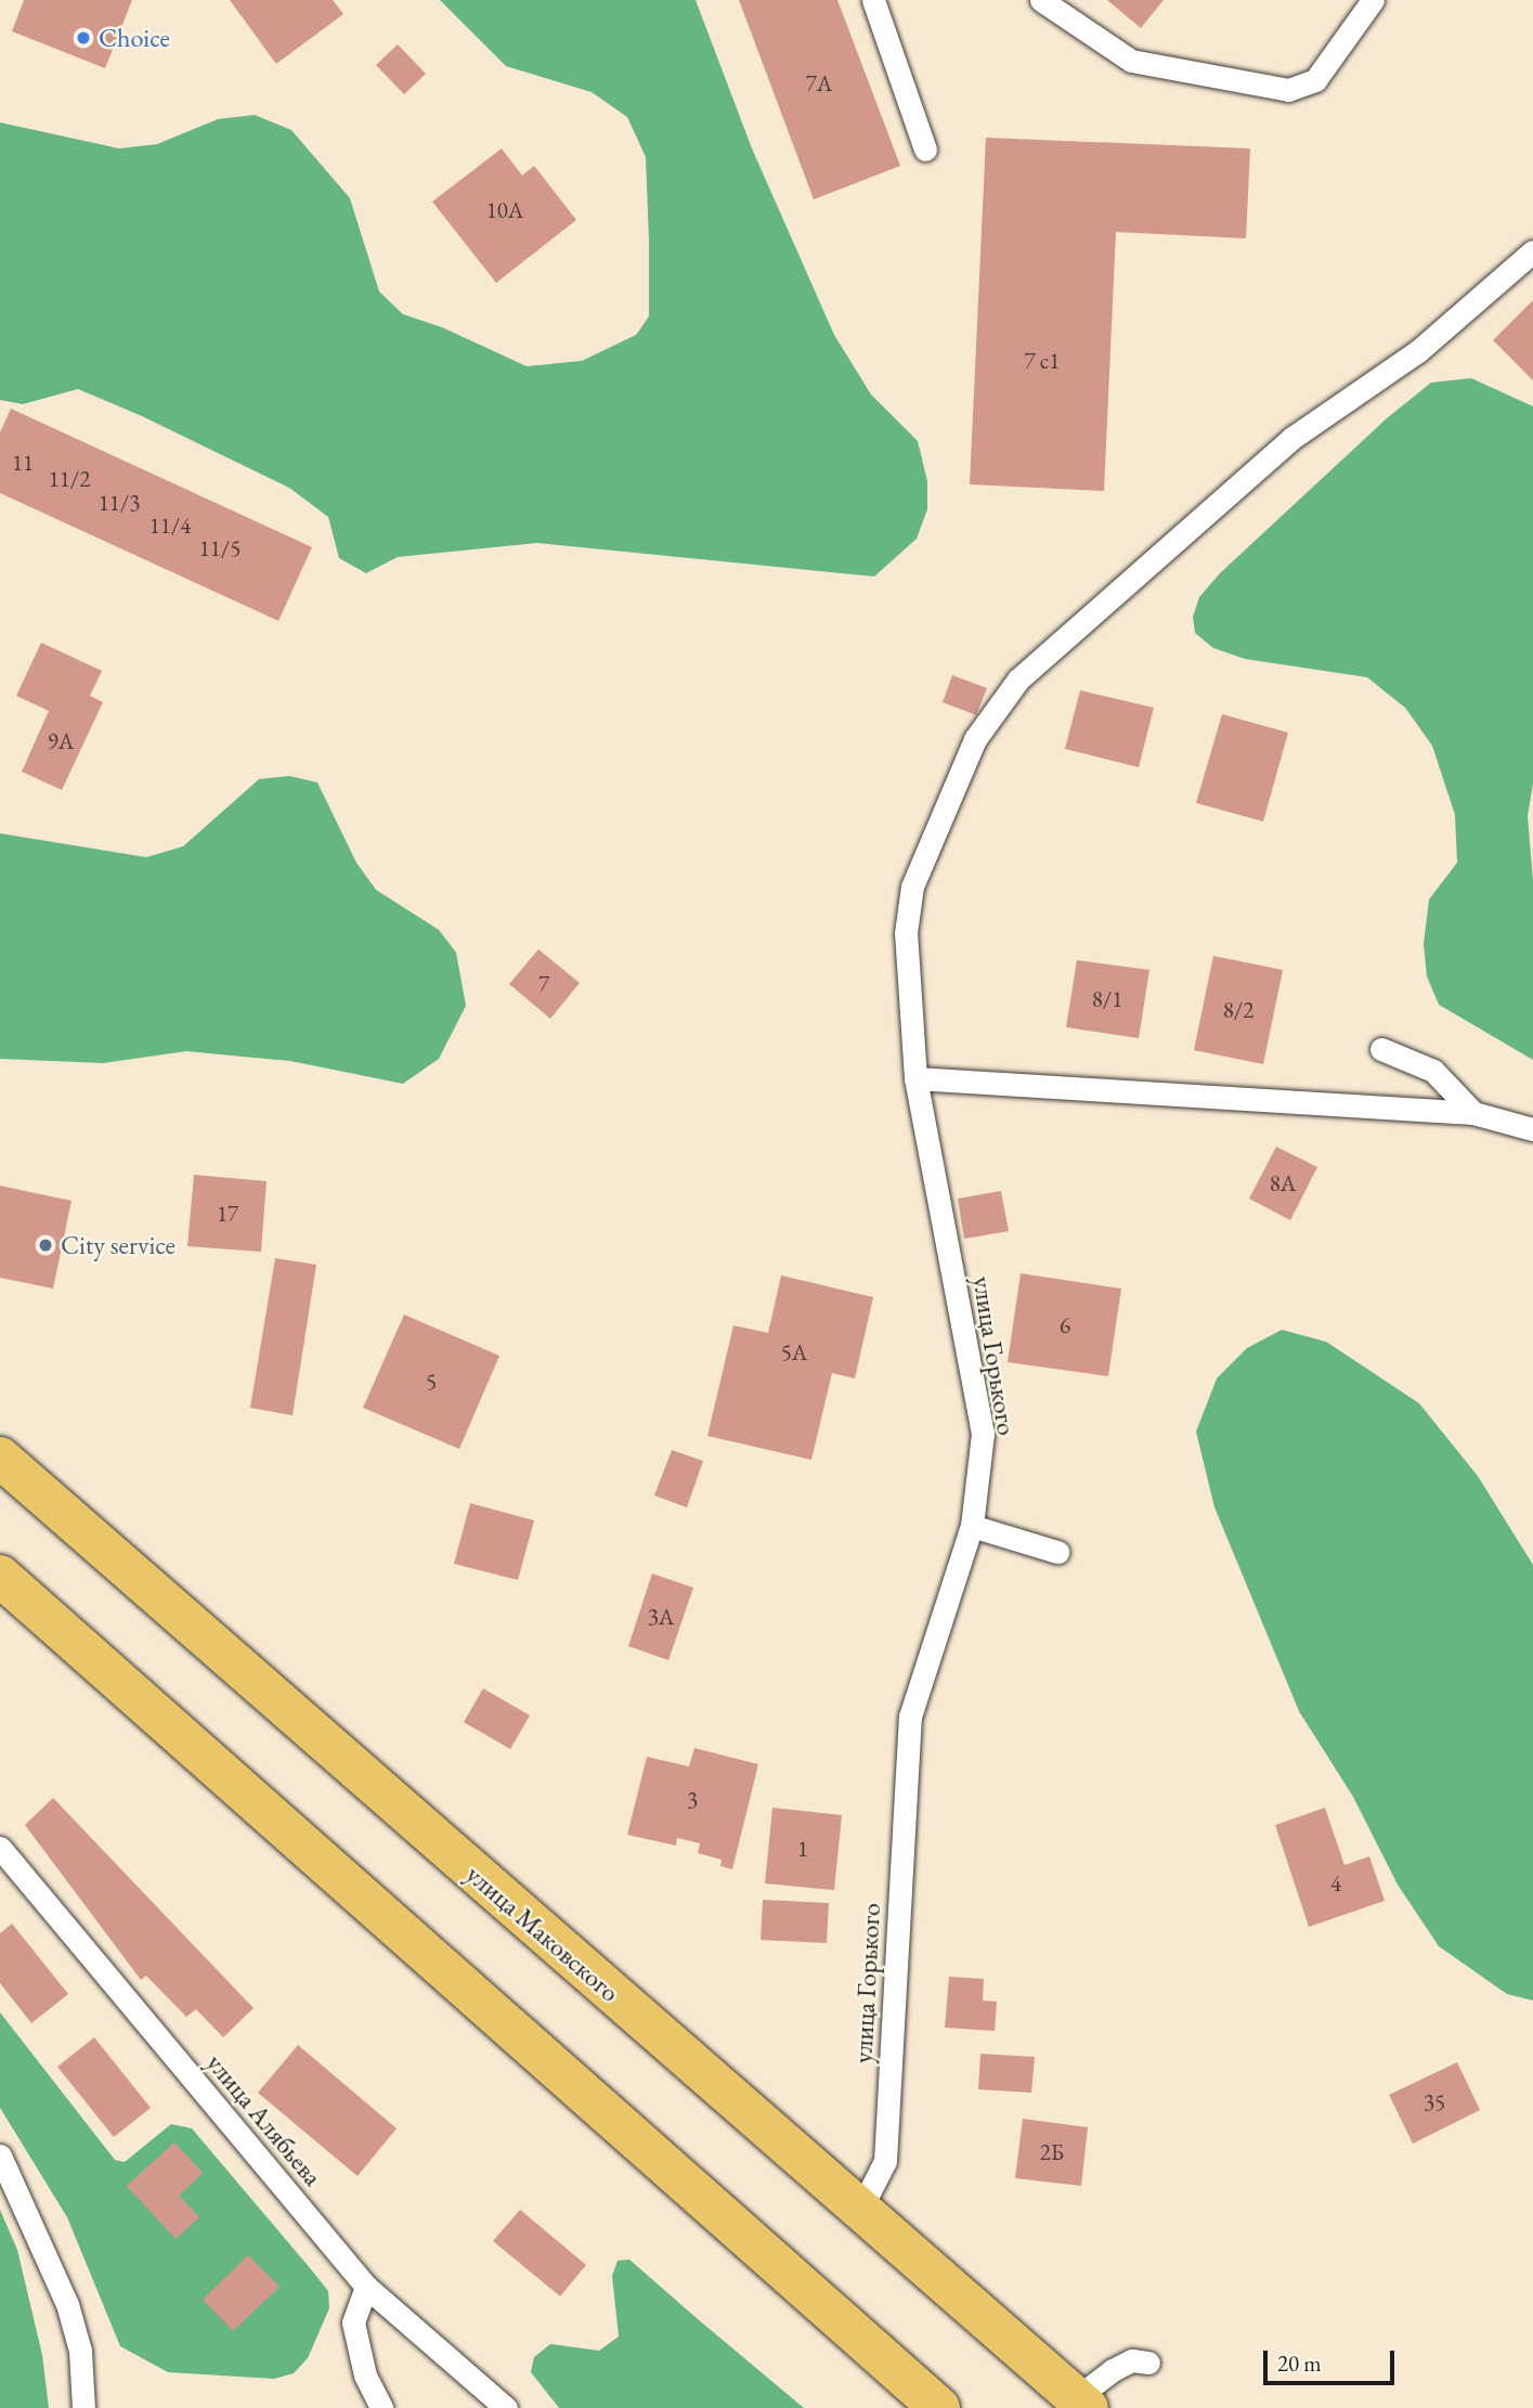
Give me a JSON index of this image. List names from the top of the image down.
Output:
{
  "streets": {
    "highway": ["улица Маковского"],
    "lane": ["улица Горького", "улица Алябьева"]
  },
  "crossings": [
    ["улица Горького", "улица Маковского"]
  ],
  "places": ["Choice", "City service"],
  "house_numbers": [
    "7А",
    "10А",
    "7 с1",
    "11",
    "11/2",
    "11/3",
    "11/4",
    "11/5",
    "9А",
    "7",
    "8/1",
    "8/2",
    "8А",
    "17",
    "6",
    "5А",
    "5",
    "3А",
    "3",
    "1",
    "4",
    "35",
    "2Б"
  ],
  "scale_bar": "20 m"
}
